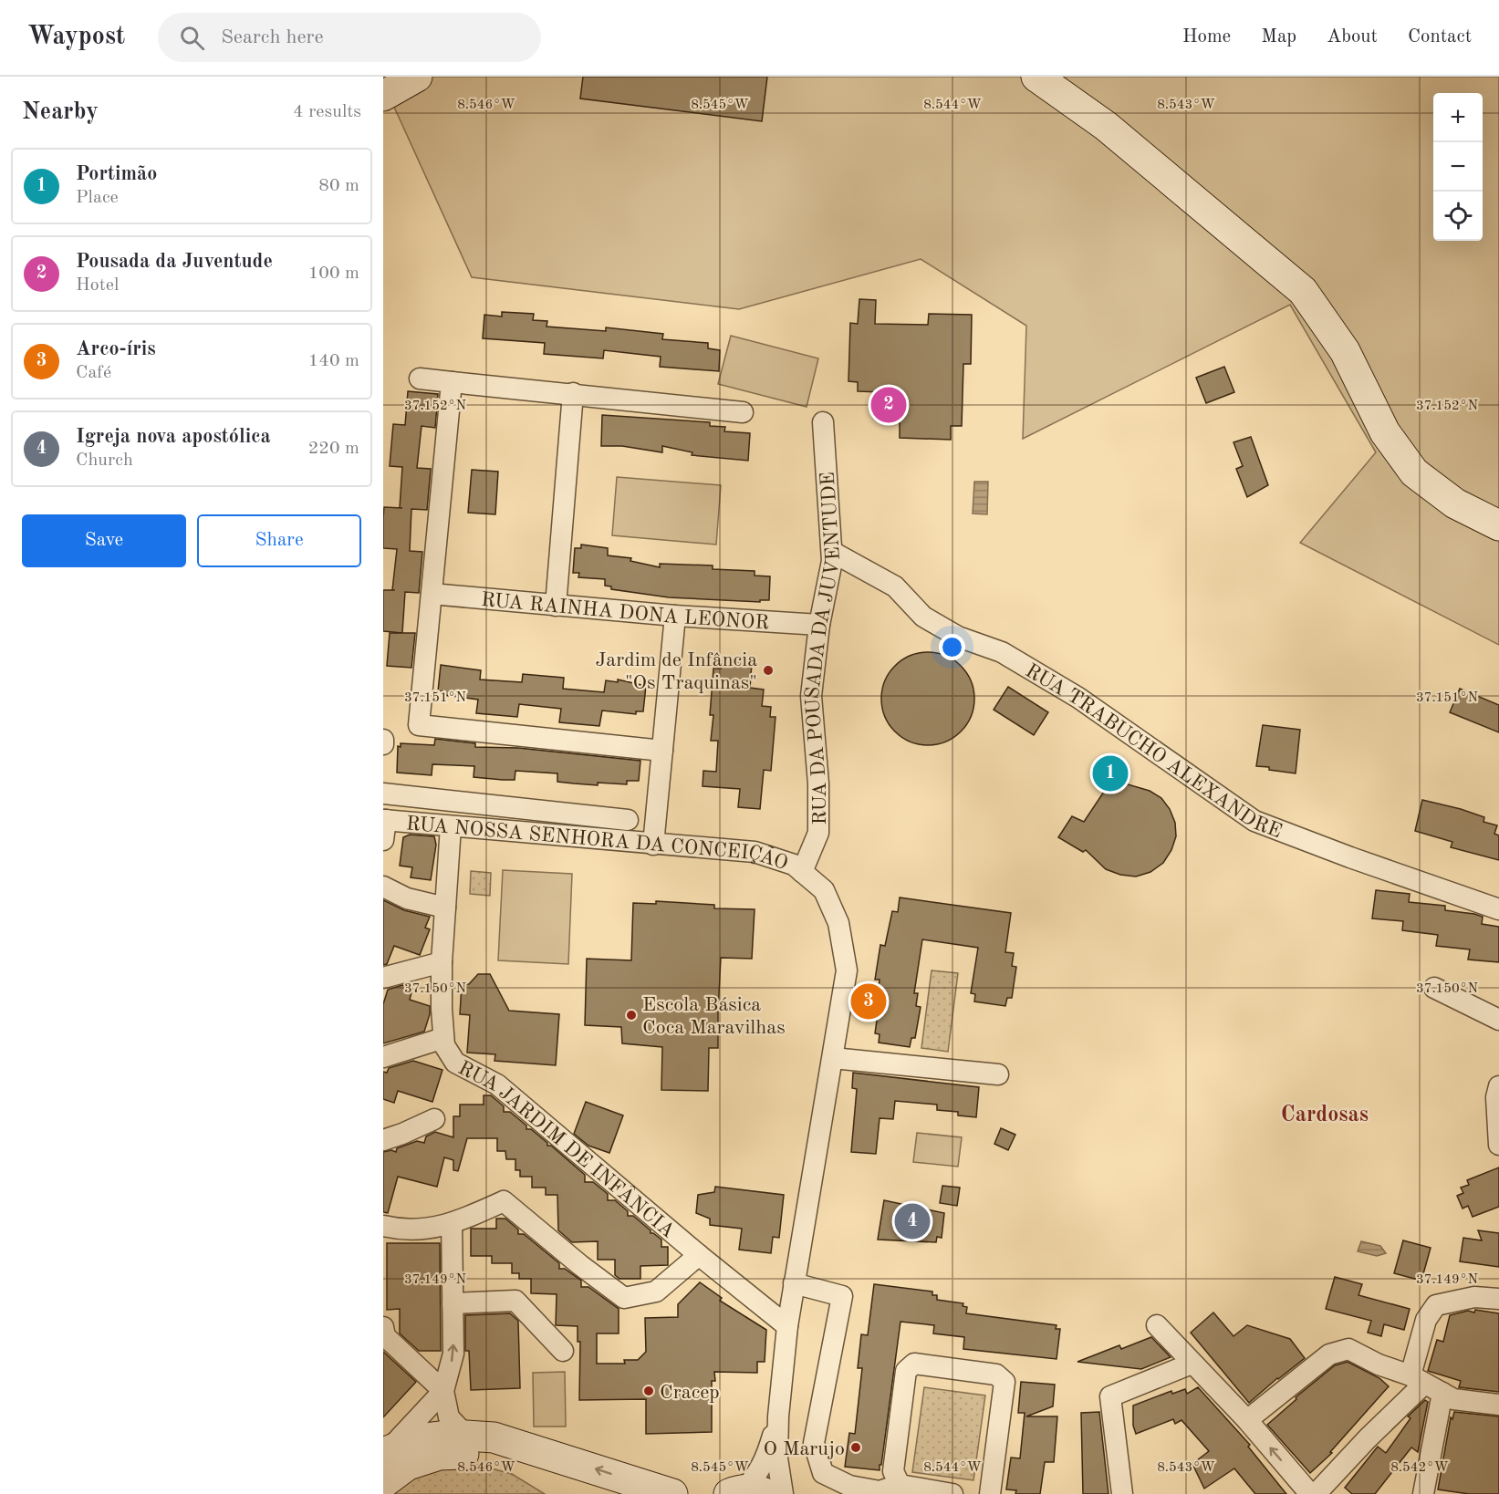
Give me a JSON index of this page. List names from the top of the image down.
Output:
{
  "streets": {
    "street": [
      "RUA RAINHA DONA LEONOR",
      "RUA DA POUSADA DA JUVENTUDE",
      "RUA TRABUCHO ALEXANDRE",
      "RUA NOSSA SENHORA DA CONCEIÇÃO",
      "RUA JARDIM DE INFÂNCIA"
    ]
  },
  "crossings": [
    ["RUA RAINHA DONA LEONOR", "RUA DA POUSADA DA JUVENTUDE"],
    ["RUA DA POUSADA DA JUVENTUDE", "RUA TRABUCHO ALEXANDRE"],
    ["RUA DA POUSADA DA JUVENTUDE", "RUA NOSSA SENHORA DA CONCEIÇÃO"],
    ["RUA NOSSA SENHORA DA CONCEIÇÃO", "RUA JARDIM DE INFÂNCIA"]
  ],
  "districts": ["Cardosas"],
  "places": [
    "Jardim de Infância \"Os Traquinas\"",
    "Escola Básica Coca Maravilhas",
    "Cracep",
    "O Marujo"
  ],
  "page": {
    "header": "Waypost",
    "search": "Search here",
    "nav": [
      "Home",
      "Map",
      "About",
      "Contact"
    ],
    "heading": ["Nearby", "4 results"],
    "map_buttons": ["+", "−"],
    "list": [
      {
        "mark": "1",
        "name": "Portimão",
        "note": "Place",
        "value": "80 m"
      },
      {
        "mark": "2",
        "name": "Pousada da Juventude",
        "note": "Hotel",
        "value": "100 m"
      },
      {
        "mark": "3",
        "name": "Arco-íris",
        "note": "Café",
        "value": "140 m"
      },
      {
        "mark": "4",
        "name": "Igreja nova apostólica",
        "note": "Church",
        "value": "220 m"
      }
    ],
    "pins": [
      "2",
      "1",
      "3",
      "4"
    ],
    "buttons": ["Save", "Share"]
  },
  "coordinates": [
    "8.546°W",
    "8.545°W",
    "8.544°W",
    "8.543°W",
    "37.152°N",
    "37.151°N",
    "37.150°N",
    "37.149°N",
    "8.542°W"
  ]
}
